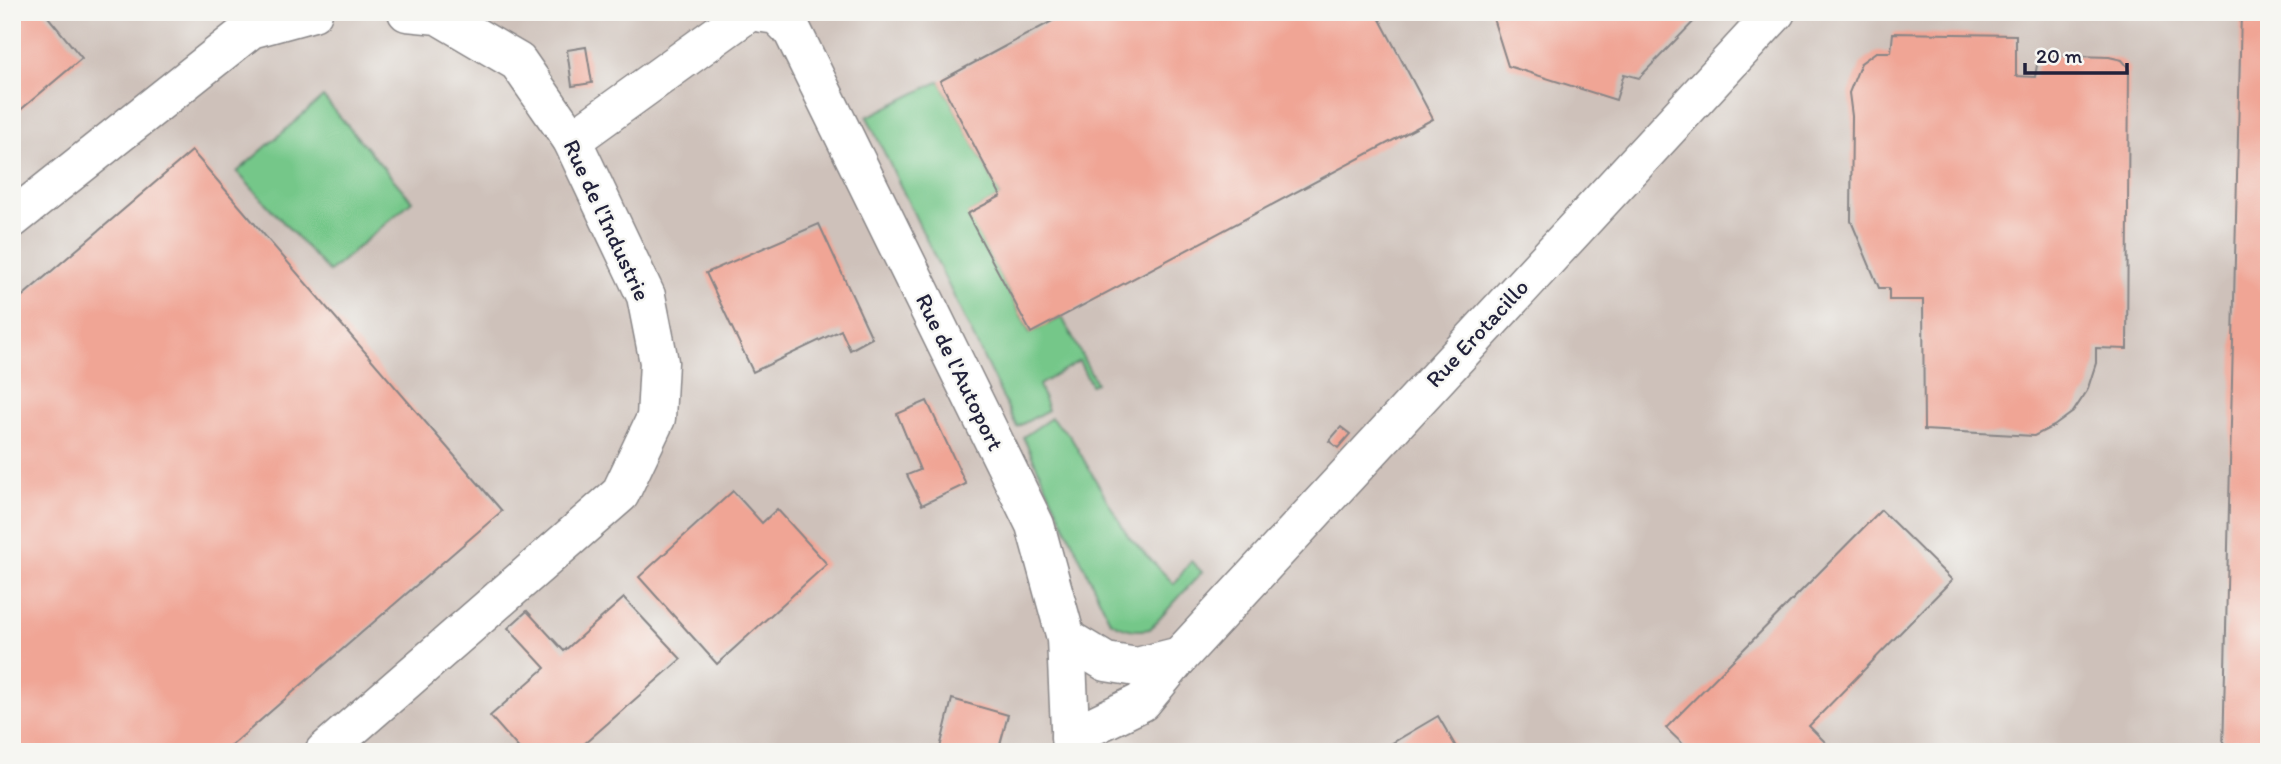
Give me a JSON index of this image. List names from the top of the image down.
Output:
{
  "streets": {
    "street": ["Rue de l'Industrie", "Rue Erotacillo", "Rue de l'Autoport"]
  },
  "crossings": [
    ["Rue Erotacillo", "Rue de l'Autoport"]
  ],
  "scale_bar": "20 m"
}
